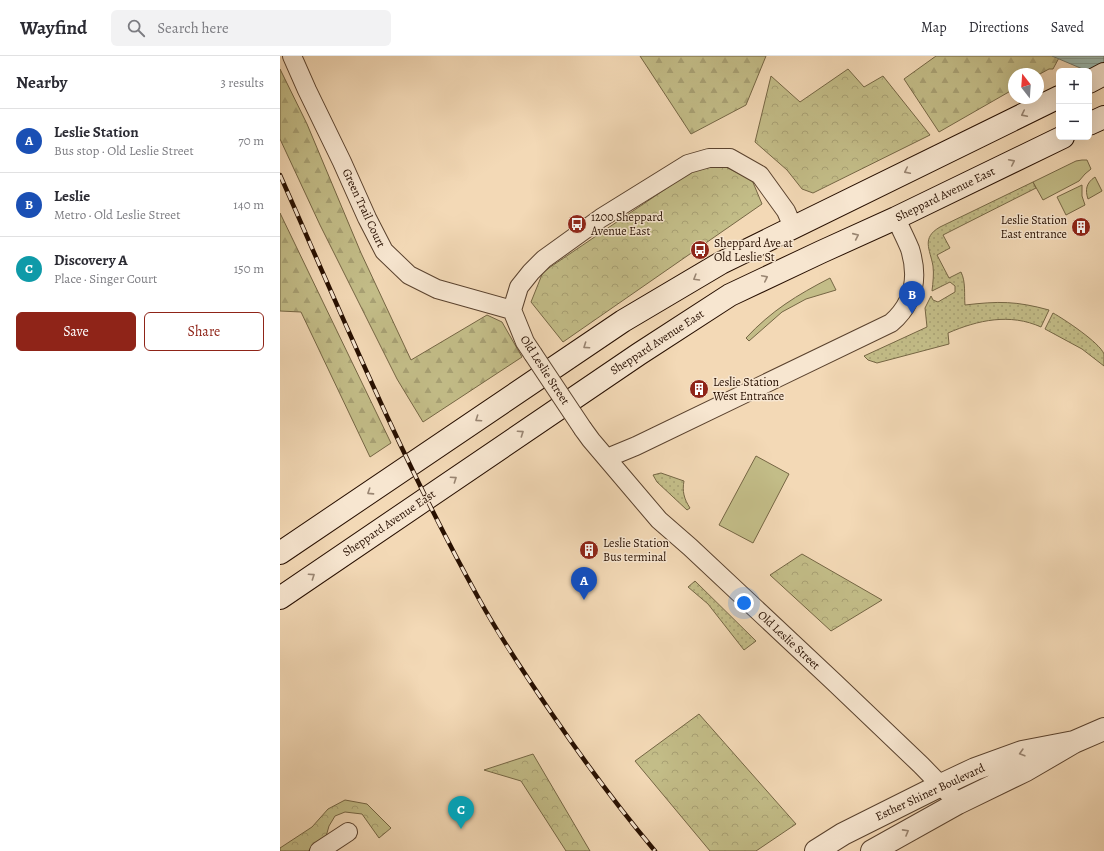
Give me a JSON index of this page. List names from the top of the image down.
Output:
{
  "streets": {
    "main road": ["Sheppard Avenue East", "Esther Shiner Boulevard"],
    "street": ["Green Trail Court", "Old Leslie Street"]
  },
  "crossings": [
    ["Green Trail Court", "Old Leslie Street"],
    ["Old Leslie Street", "Esther Shiner Boulevard"]
  ],
  "places": {
    "bus stop": ["1200 Sheppard Avenue East", "Sheppard Ave at Old Leslie St"],
    "building": ["Leslie Station East entrance", "Leslie Station West Entrance", "Leslie Station Bus terminal"]
  },
  "north": "top",
  "page": {
    "header": "Wayfind",
    "search": "Search here",
    "nav": ["Map", "Directions", "Saved"],
    "heading": ["Nearby", "3 results"],
    "map_buttons": ["+", "−"],
    "list": [
      {
        "mark": "A",
        "name": "Leslie Station",
        "note": "Bus stop · Old Leslie Street",
        "value": "70 m"
      },
      {
        "mark": "B",
        "name": "Leslie",
        "note": "Metro · Old Leslie Street",
        "value": "140 m"
      },
      {
        "mark": "C",
        "name": "Discovery A",
        "note": "Place · Singer Court",
        "value": "150 m"
      }
    ],
    "pins": ["B", "A", "C"],
    "buttons": ["Save", "Share"]
  }
}
